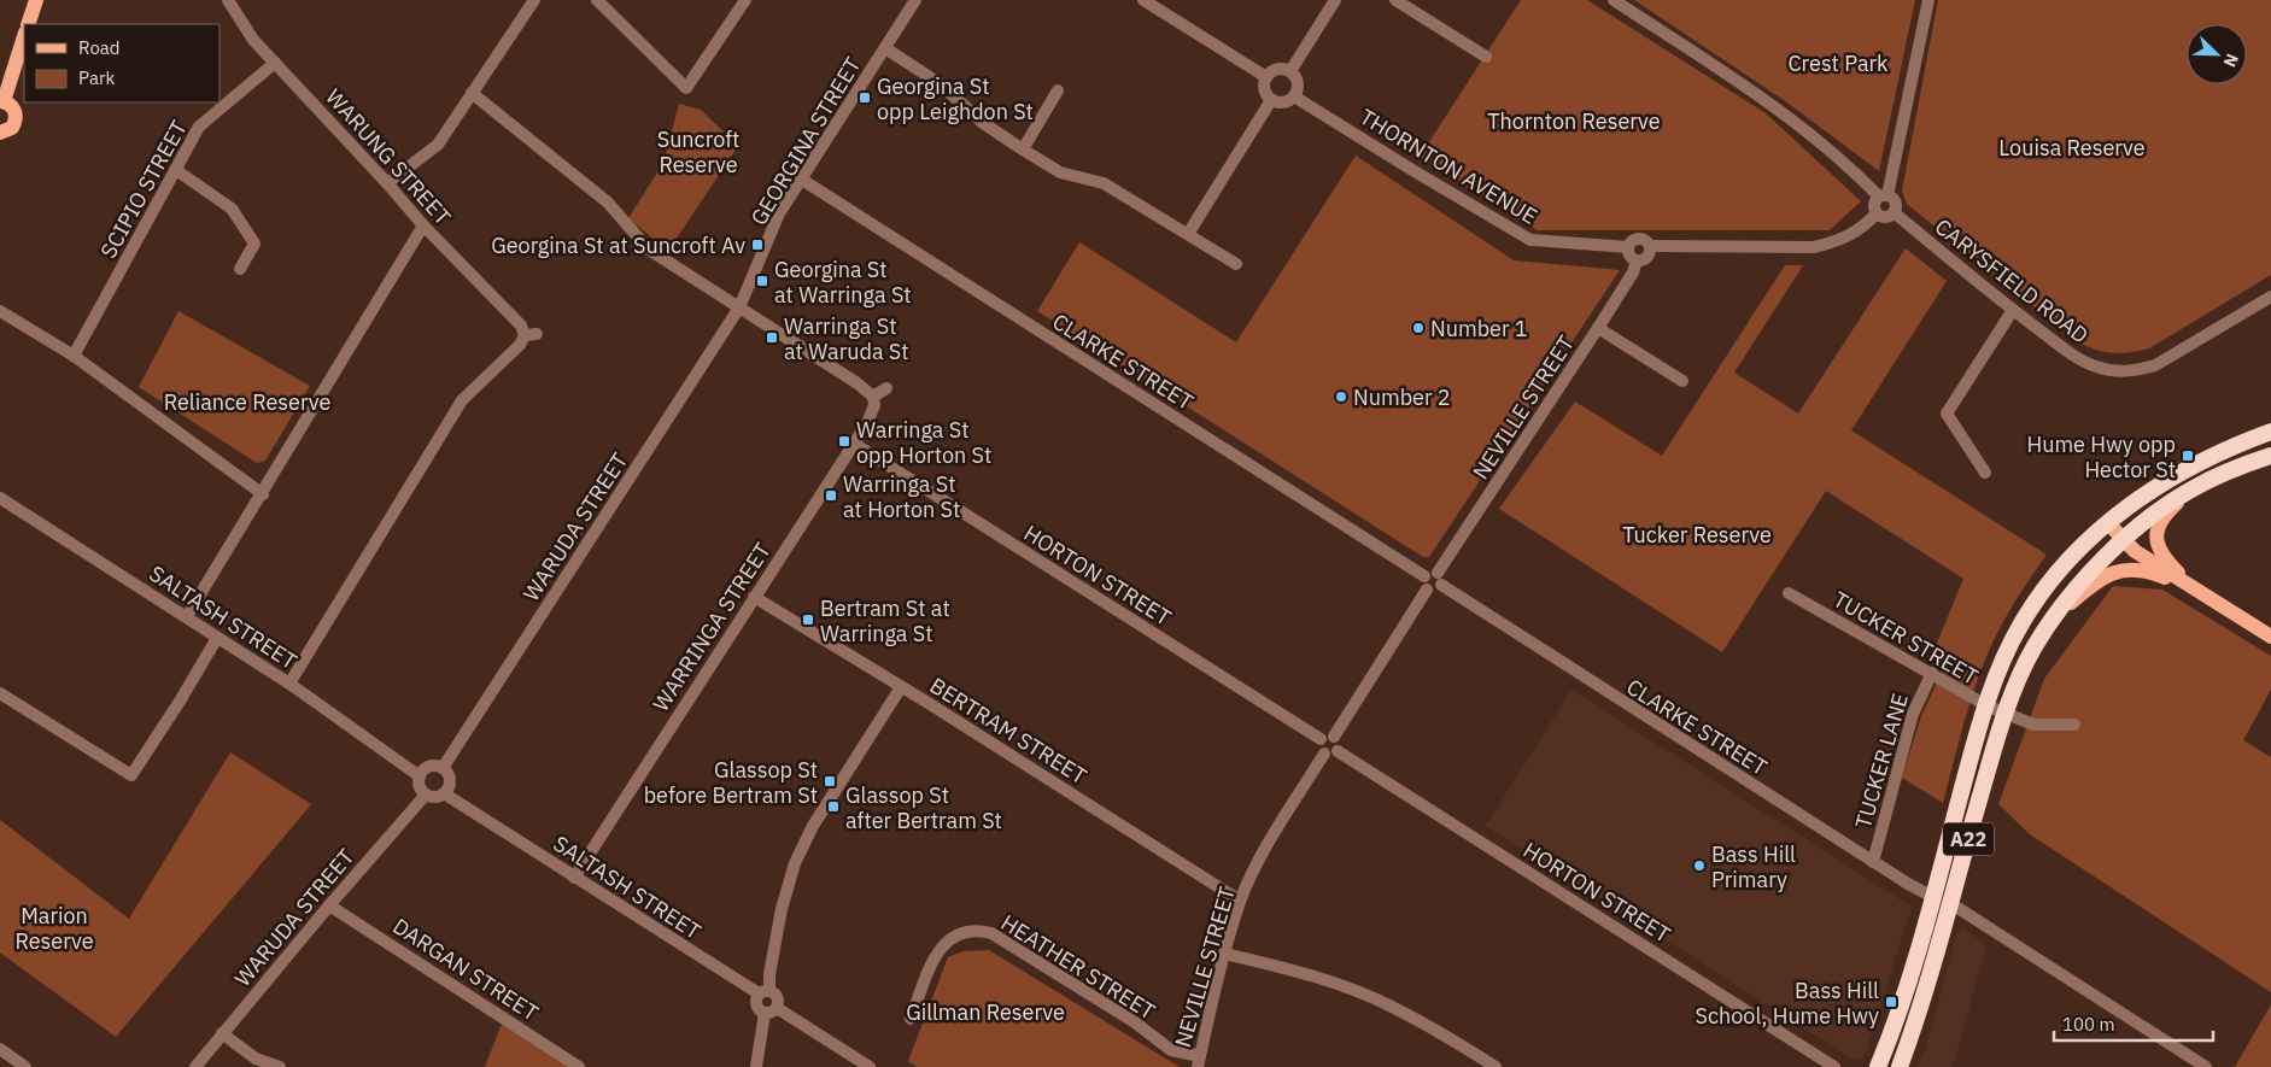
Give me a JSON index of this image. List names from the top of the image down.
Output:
{
  "streets": {
    "highway": ["A22"],
    "street": [
      "GEORGINA STREET",
      "WARUNG STREET",
      "THORNTON AVENUE",
      "SCIPIO STREET",
      "CARYSFIELD ROAD",
      "CLARKE STREET",
      "NEVILLE STREET",
      "WARUDA STREET",
      "HORTON STREET",
      "SALTASH STREET",
      "WARRINGA STREET",
      "TUCKER STREET",
      "BERTRAM STREET",
      "TUCKER LANE",
      "HEATHER STREET",
      "DARGAN STREET"
    ]
  },
  "crossings": [
    ["GEORGINA STREET", "CLARKE STREET"],
    ["GEORGINA STREET", "WARUDA STREET"],
    ["WARUNG STREET", "SCIPIO STREET"],
    ["WARUNG STREET", "SALTASH STREET"],
    ["THORNTON AVENUE", "CARYSFIELD ROAD"],
    ["THORNTON AVENUE", "NEVILLE STREET"],
    ["CLARKE STREET", "NEVILLE STREET"],
    ["CLARKE STREET", "TUCKER LANE"],
    ["CLARKE STREET", "A22"],
    ["NEVILLE STREET", "HORTON STREET"],
    ["NEVILLE STREET", "BERTRAM STREET"],
    ["NEVILLE STREET", "HEATHER STREET"],
    ["WARUDA STREET", "SALTASH STREET"],
    ["WARUDA STREET", "DARGAN STREET"],
    ["HORTON STREET", "WARRINGA STREET"],
    ["SALTASH STREET", "WARRINGA STREET"],
    ["WARRINGA STREET", "BERTRAM STREET"],
    ["TUCKER STREET", "TUCKER LANE"],
    ["TUCKER STREET", "A22"]
  ],
  "parks": [
    "Crest Park",
    "Thornton Reserve",
    "Suncroft Reserve",
    "Louisa Reserve",
    "Reliance Reserve",
    "Tucker Reserve",
    "Marion Reserve",
    "Gillman Reserve"
  ],
  "places": {
    "transit": [
      "Georgina St opp Leighdon St",
      "Georgina St at Suncroft Av",
      "Georgina St at Warringa St",
      "Warringa St at Waruda St",
      "Warringa St opp Horton St",
      "Hume Hwy opp Hector St",
      "Warringa St at Horton St",
      "Bertram St at Warringa St",
      "Glassop St before Bertram St",
      "Glassop St after Bertram St",
      "Bass Hill School, Hume Hwy"
    ],
    "other": ["Number 1", "Number 2", "Bass Hill Primary"]
  },
  "legend": ["Road", "Park"],
  "scale_bar": "100 m",
  "north": "bottom right"
}
